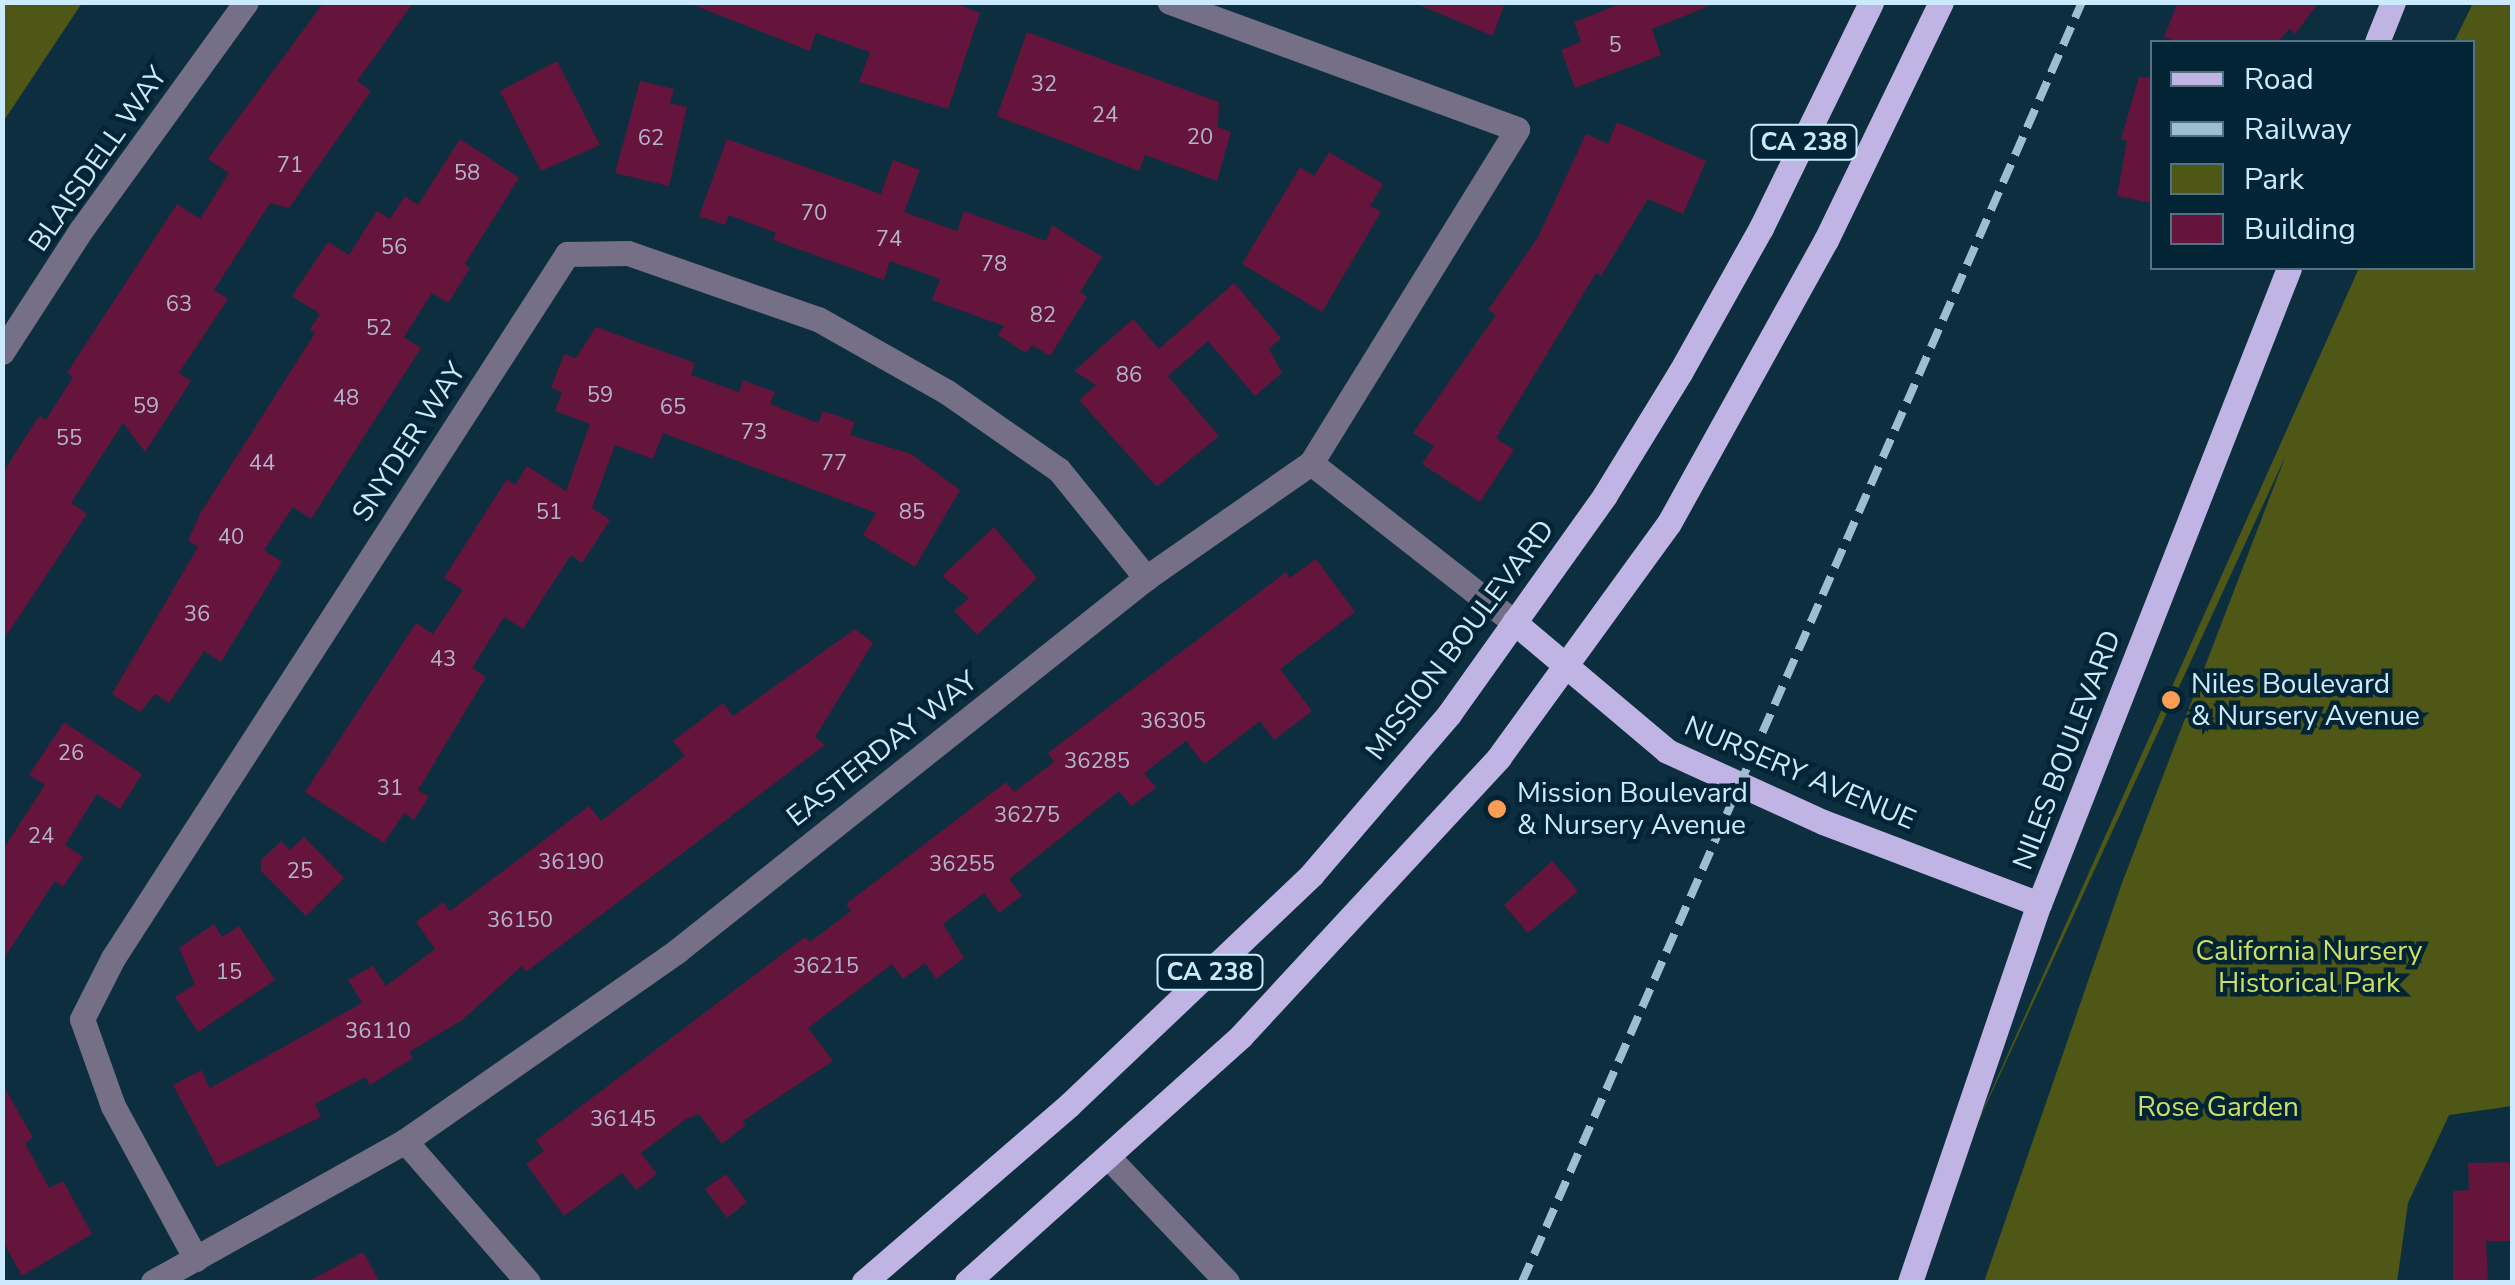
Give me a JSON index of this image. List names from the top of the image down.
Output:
{
  "streets": {
    "main road": [
      "CA 238",
      "MISSION BOULEVARD",
      "NILES BOULEVARD",
      "NURSERY AVENUE"
    ],
    "street": ["BLAISDELL WAY", "SNYDER WAY", "EASTERDAY WAY"]
  },
  "crossings": [
    ["CA 238", "NURSERY AVENUE"],
    ["SNYDER WAY", "EASTERDAY WAY"],
    ["MISSION BOULEVARD", "NURSERY AVENUE"],
    ["NILES BOULEVARD", "NURSERY AVENUE"]
  ],
  "parks": ["California Nursery Historical Park", "Rose Garden"],
  "places": ["Niles Boulevard & Nursery Avenue", "Mission Boulevard & Nursery Avenue"],
  "house_numbers": [
    "5",
    "32",
    "24",
    "20",
    "62",
    "71",
    "58",
    "70",
    "74",
    "56",
    "78",
    "63",
    "82",
    "52",
    "86",
    "59",
    "48",
    "59",
    "65",
    "73",
    "55",
    "44",
    "77",
    "51",
    "85",
    "40",
    "36",
    "43",
    "36305",
    "26",
    "36285",
    "31",
    "36275",
    "24",
    "36190",
    "36255",
    "25",
    "36150",
    "36215",
    "15",
    "36110",
    "36145"
  ],
  "legend": [
    "Road",
    "Railway",
    "Park",
    "Building"
  ]
}
